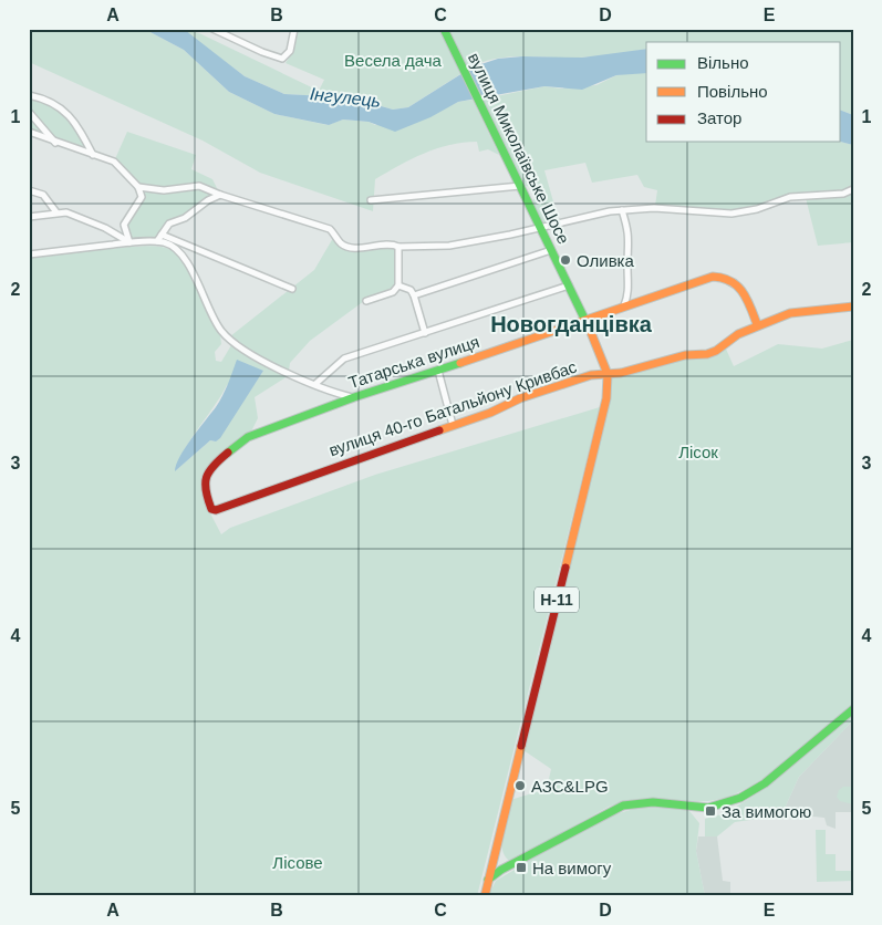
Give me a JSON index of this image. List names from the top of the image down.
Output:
{
  "streets": {
    "main road": [
      "вулиця Миколаївське Шосе",
      "Татарська вулиця",
      "вулиця 40-го Батальйону Кривбас",
      "Н-11"
    ]
  },
  "crossings": [
    ["вулиця Миколаївське Шосе", "Татарська вулиця"],
    ["вулиця Миколаївське Шосе", "вулиця 40-го Батальйону Кривбас"],
    ["вулиця Миколаївське Шосе", "Н-11"],
    ["Татарська вулиця", "вулиця 40-го Батальйону Кривбас"]
  ],
  "districts": ["Новогданцівка"],
  "water": ["Інгулець"],
  "parks": ["Весела дача", "Лісок", "Лісове"],
  "places": {
    "other": ["Оливка", "АЗС&LPG"],
    "transit": ["За вимогою", "На вимогу"]
  },
  "legend": ["Вільно", "Повільно", "Затор"],
  "grid": {
    "columns": [
      "A",
      "B",
      "C",
      "D",
      "E"
    ],
    "rows": [
      "1",
      "2",
      "3",
      "4",
      "5"
    ]
  }
}
